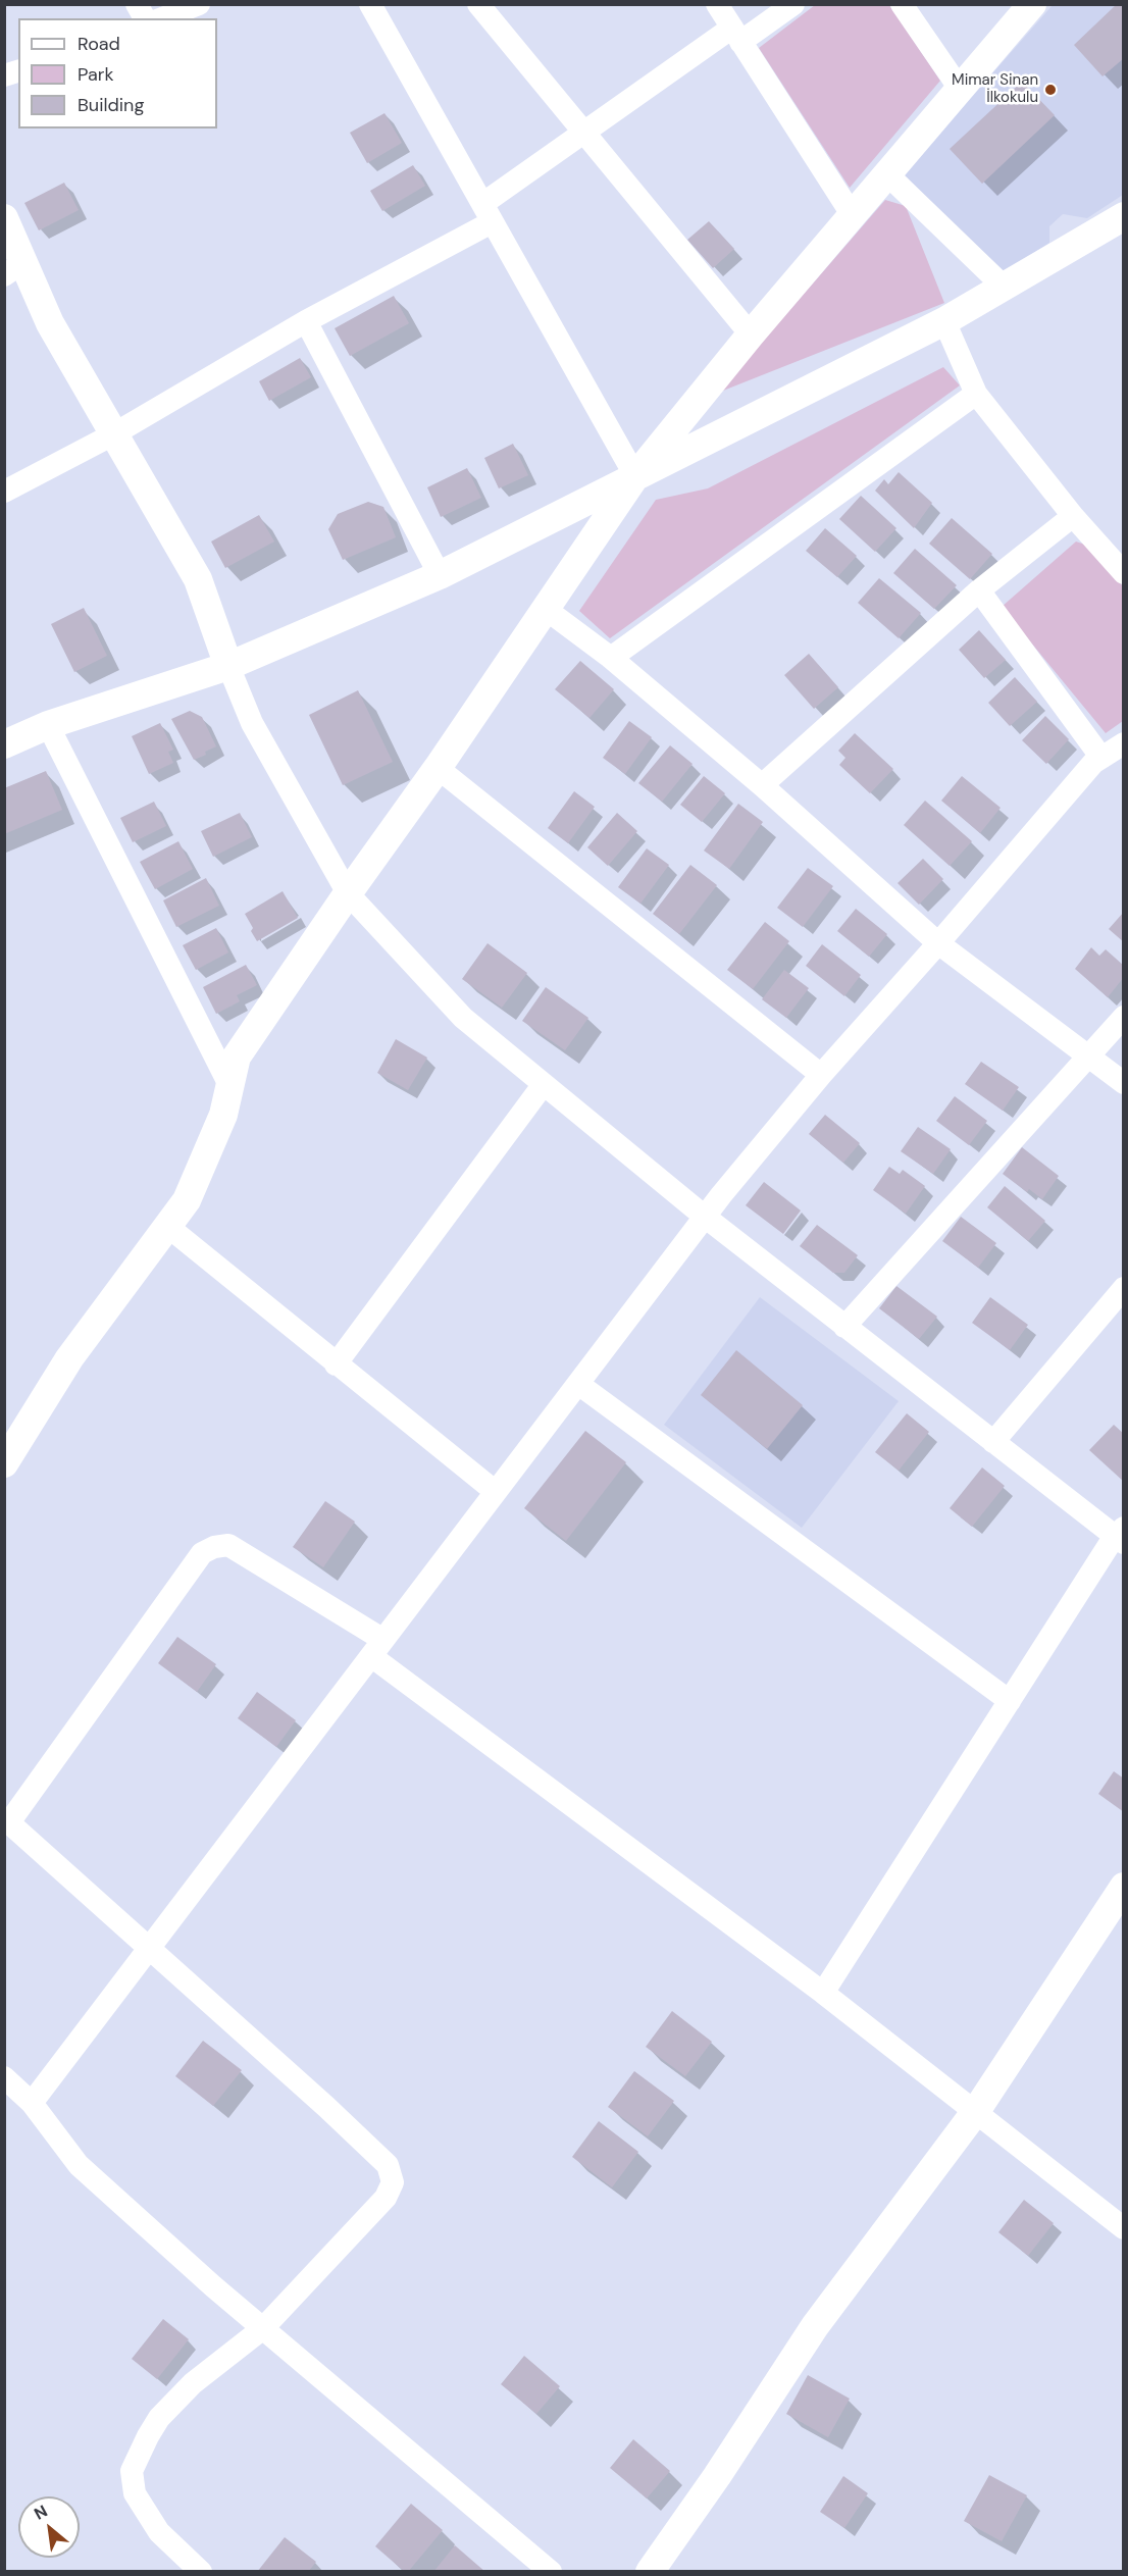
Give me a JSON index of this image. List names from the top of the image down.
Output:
{
  "places": ["Mimar Sinan İlkokulu"],
  "legend": ["Road", "Park", "Building"],
  "north": "top left"
}
